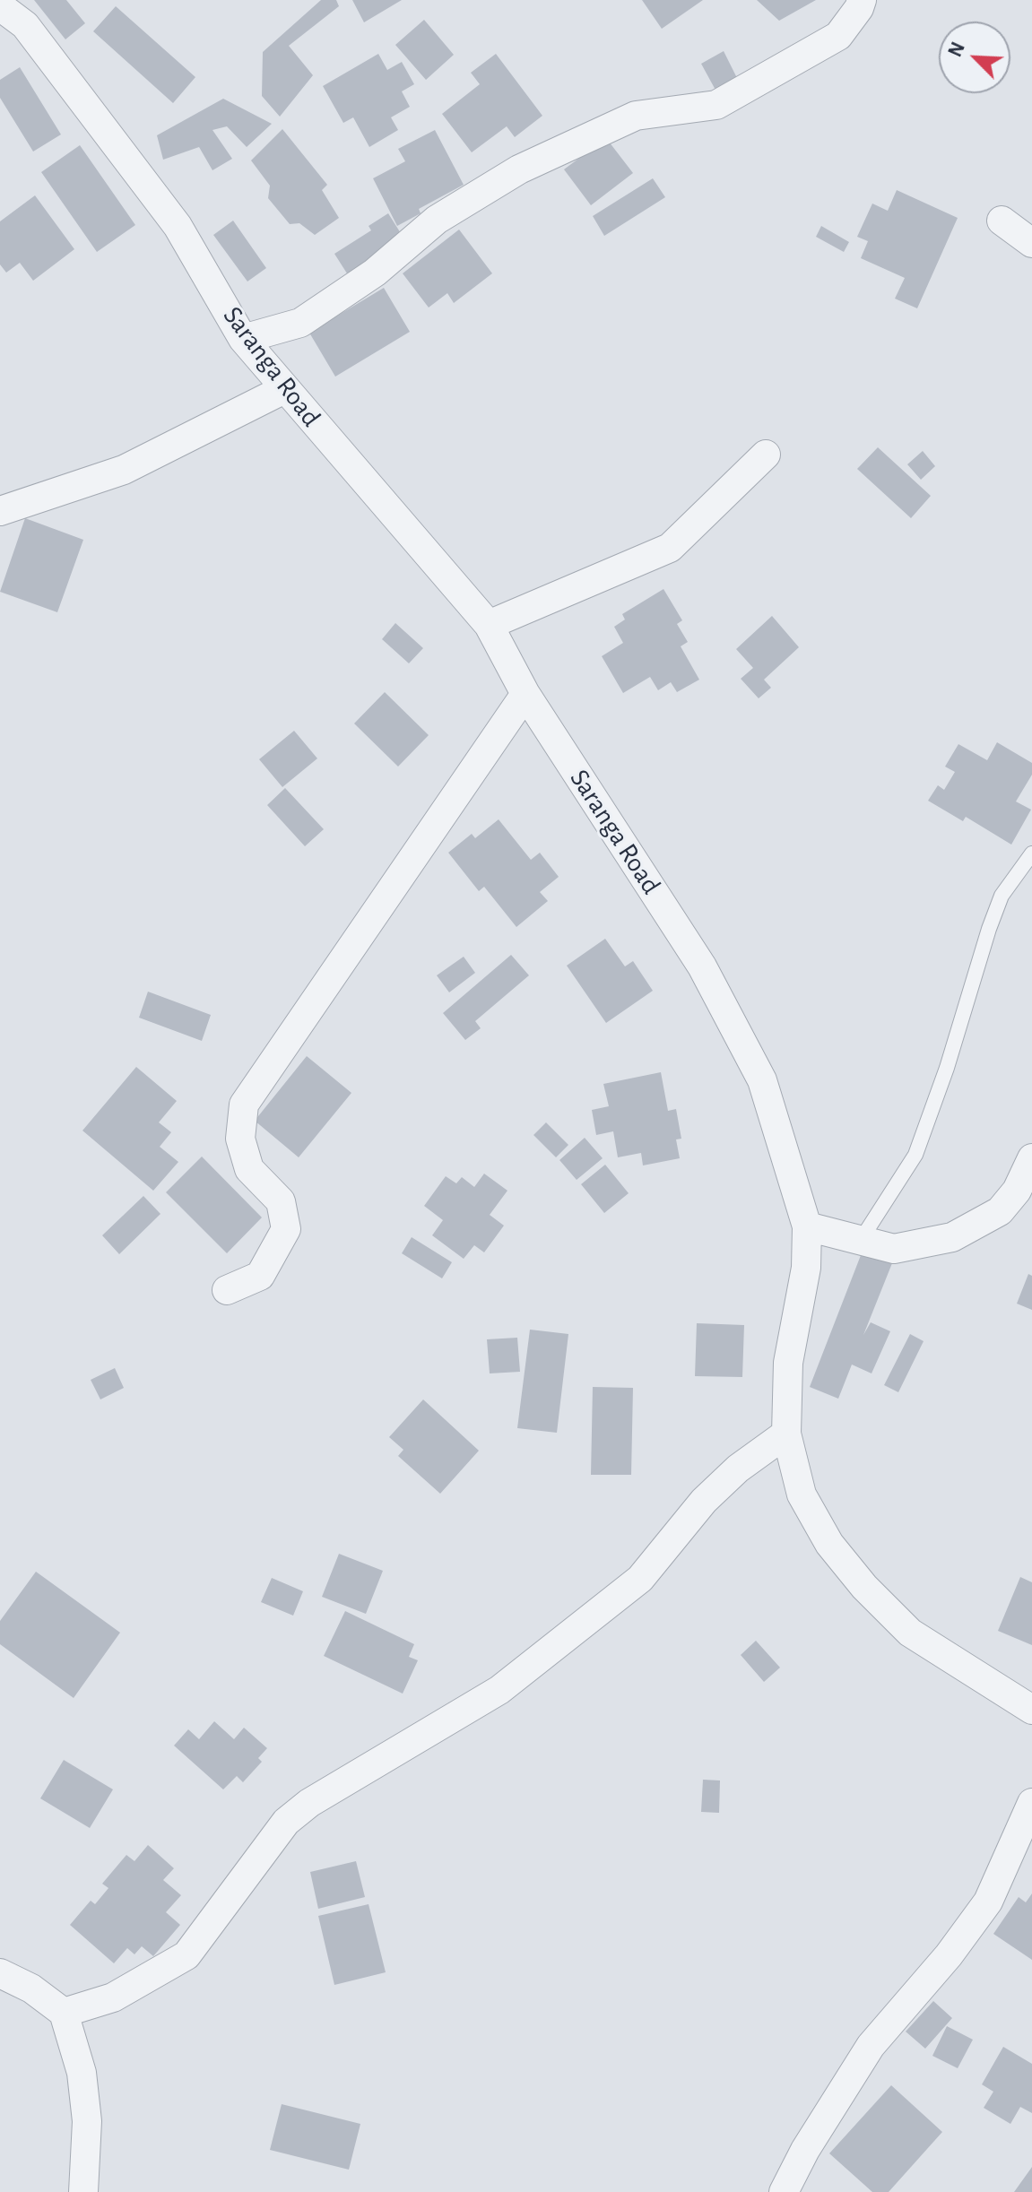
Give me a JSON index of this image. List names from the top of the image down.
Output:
{
  "streets": {
    "street": ["Saranga Road"]
  },
  "north": "top left"
}
